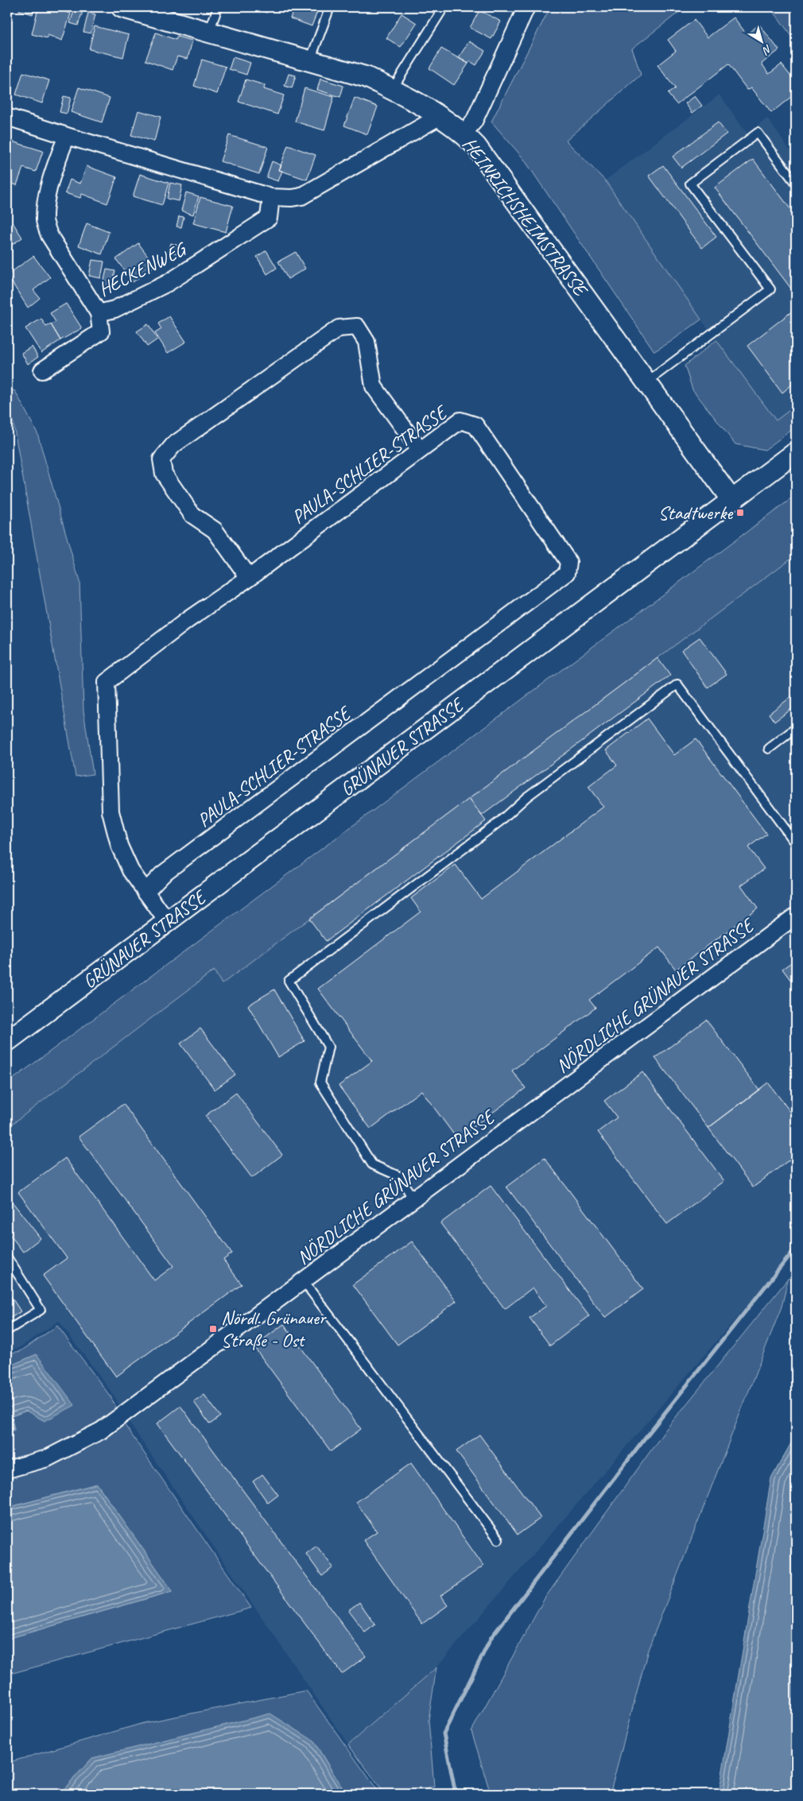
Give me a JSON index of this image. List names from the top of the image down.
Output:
{
  "streets": {
    "street": [
      "HEINRICHSHEIMSTRASSE",
      "HECKENWEG",
      "PAULA-SCHLIER-STRASSE",
      "GRÜNAUER STRASSE",
      "NÖRDLICHE GRÜNAUER STRASSE"
    ]
  },
  "crossings": [
    ["HEINRICHSHEIMSTRASSE", "GRÜNAUER STRASSE"],
    ["PAULA-SCHLIER-STRASSE", "GRÜNAUER STRASSE"]
  ],
  "places": {
    "transit": ["Stadtwerke", "Nördl. Grünauer Straße - Ost"]
  },
  "north": "bottom right"
}
